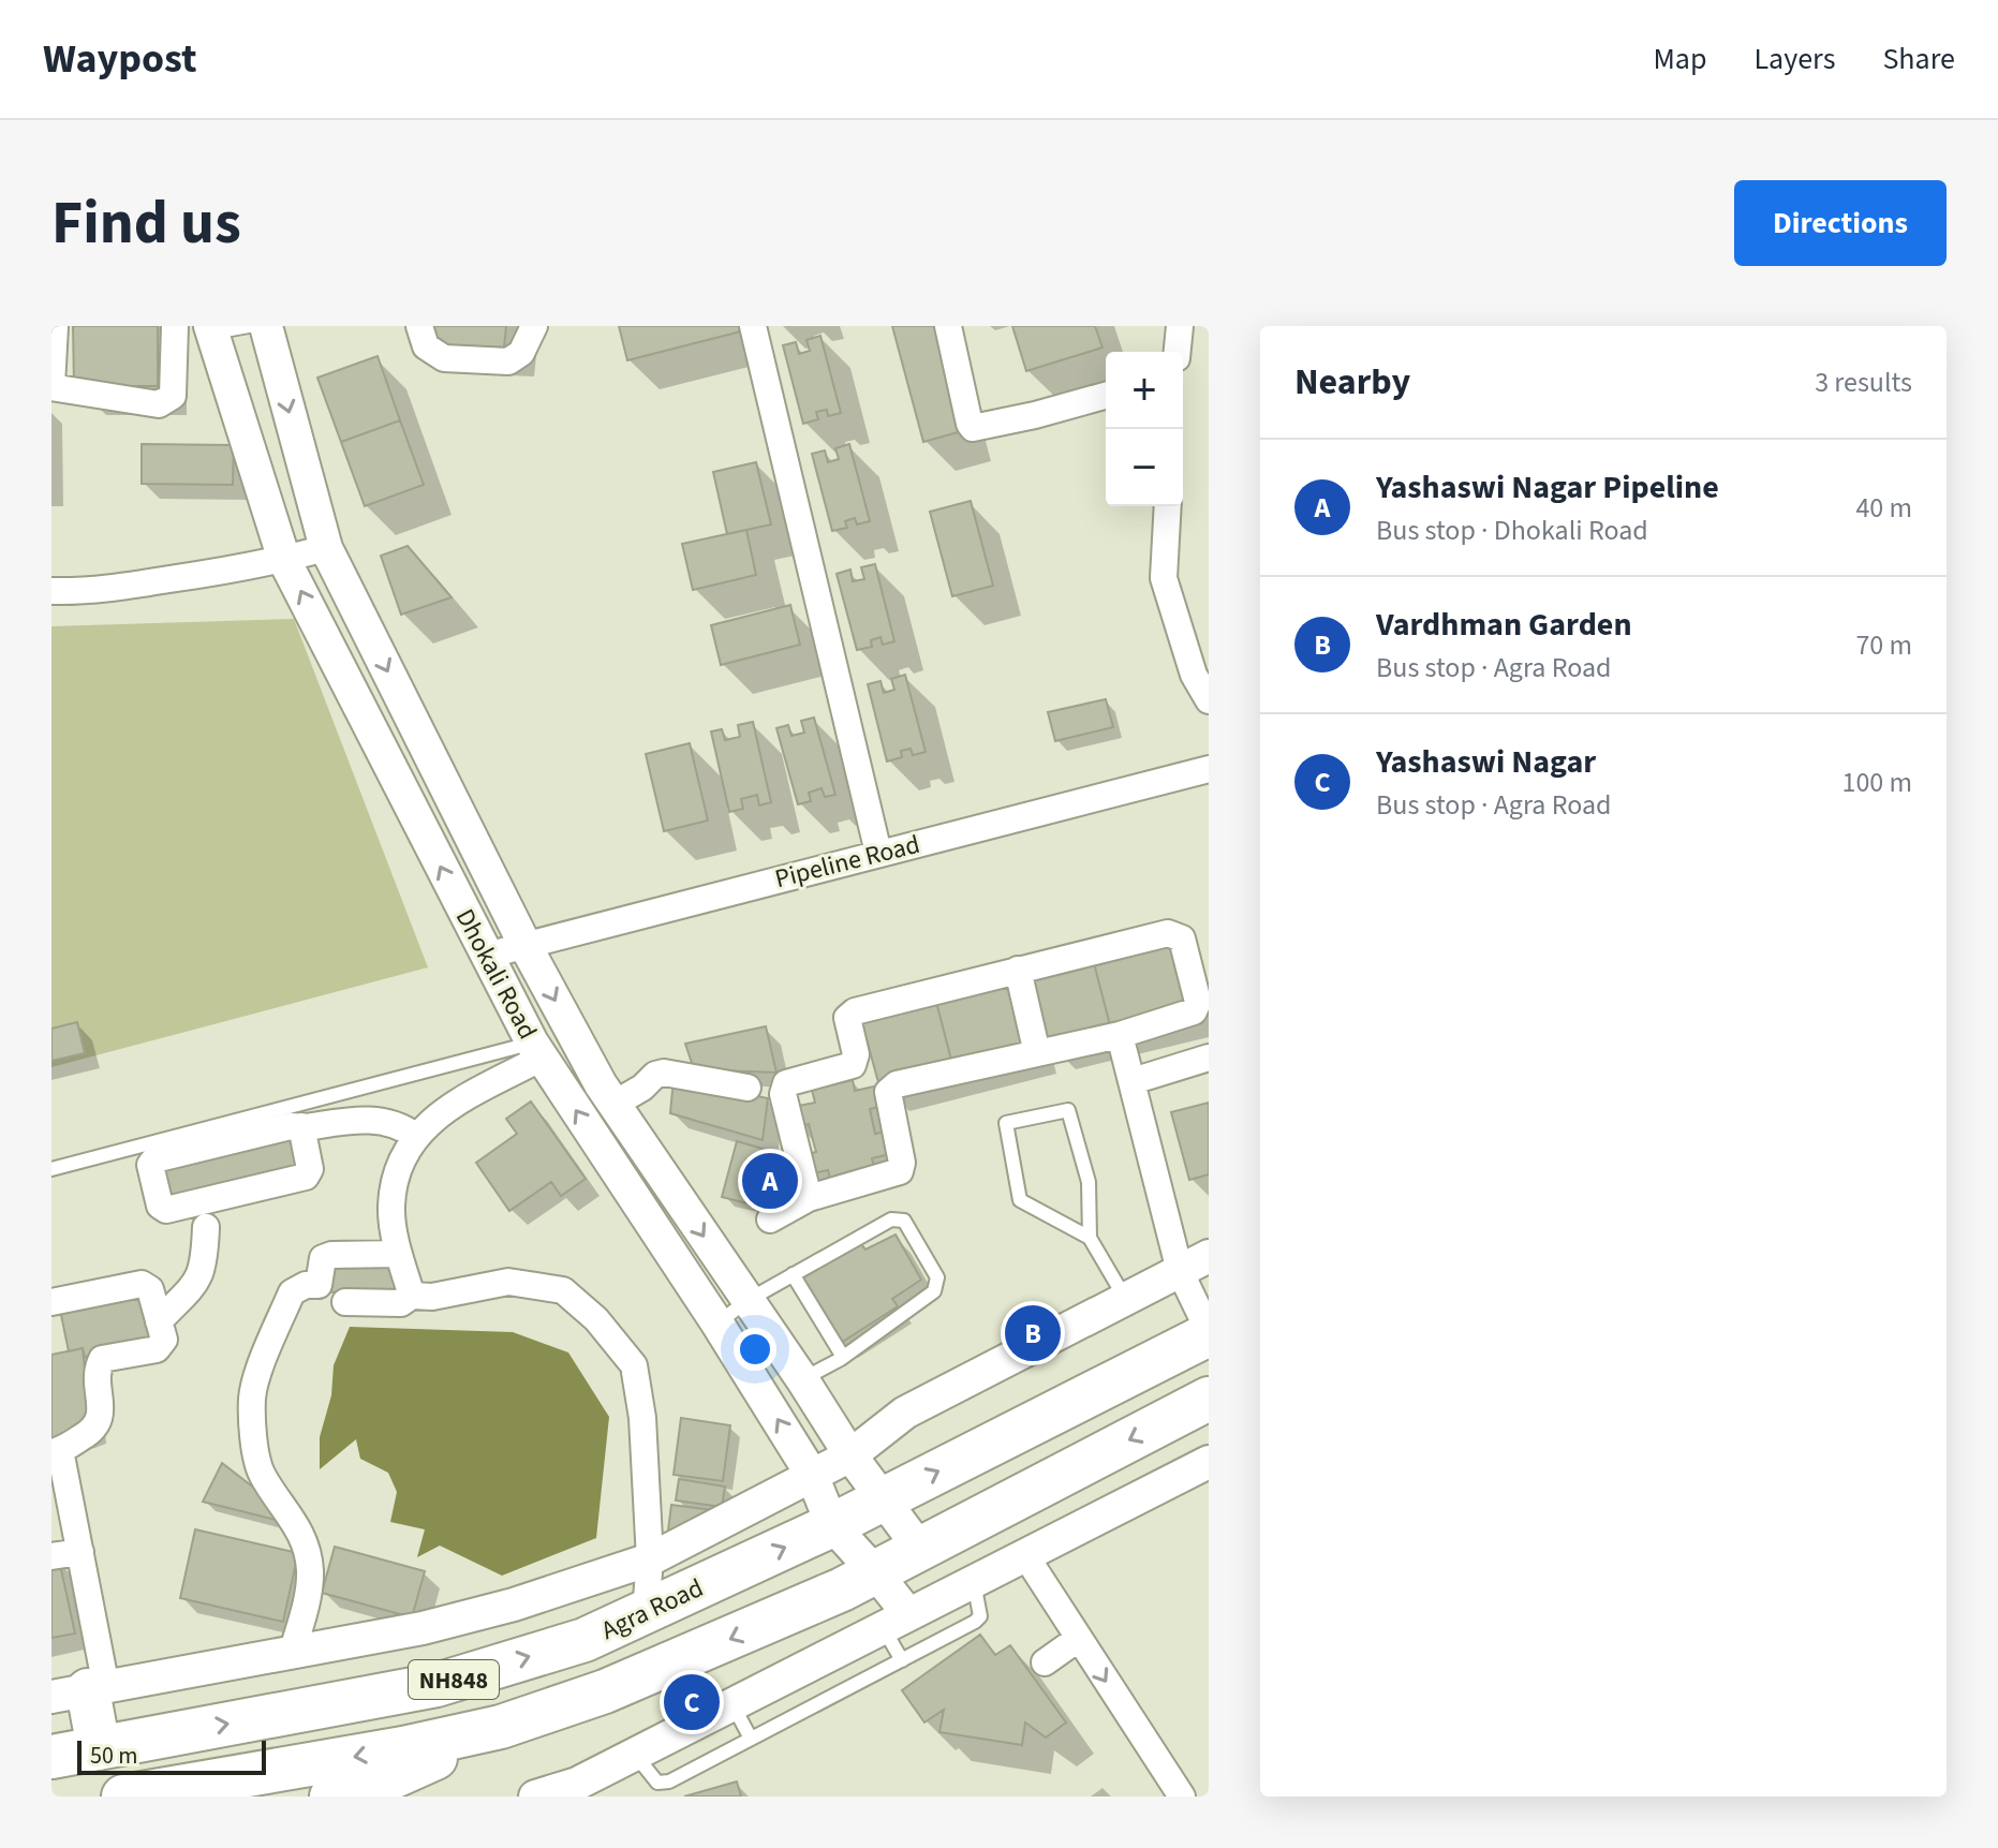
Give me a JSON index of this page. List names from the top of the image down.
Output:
{
  "streets": {
    "highway": ["Agra Road", "NH848"],
    "street": ["Pipeline Road", "Dhokali Road"]
  },
  "crossings": [
    ["Pipeline Road", "Dhokali Road"],
    ["Dhokali Road", "Agra Road"],
    ["Dhokali Road", "NH848"]
  ],
  "scale_bar": "50 m",
  "page": {
    "header": "Waypost",
    "nav": ["Map", "Layers", "Share"],
    "buttons": "Directions",
    "title": "Find us",
    "heading": ["Nearby", "3 results"],
    "map_buttons": ["+", "−"],
    "list": [
      {
        "mark": "A",
        "name": "Yashaswi Nagar Pipeline",
        "note": "Bus stop · Dhokali Road",
        "value": "40 m"
      },
      {
        "mark": "B",
        "name": "Vardhman Garden",
        "note": "Bus stop · Agra Road",
        "value": "70 m"
      },
      {
        "mark": "C",
        "name": "Yashaswi Nagar",
        "note": "Bus stop · Agra Road",
        "value": "100 m"
      }
    ],
    "pins": ["A", "B", "C"],
    "scale": "50 m"
  }
}
